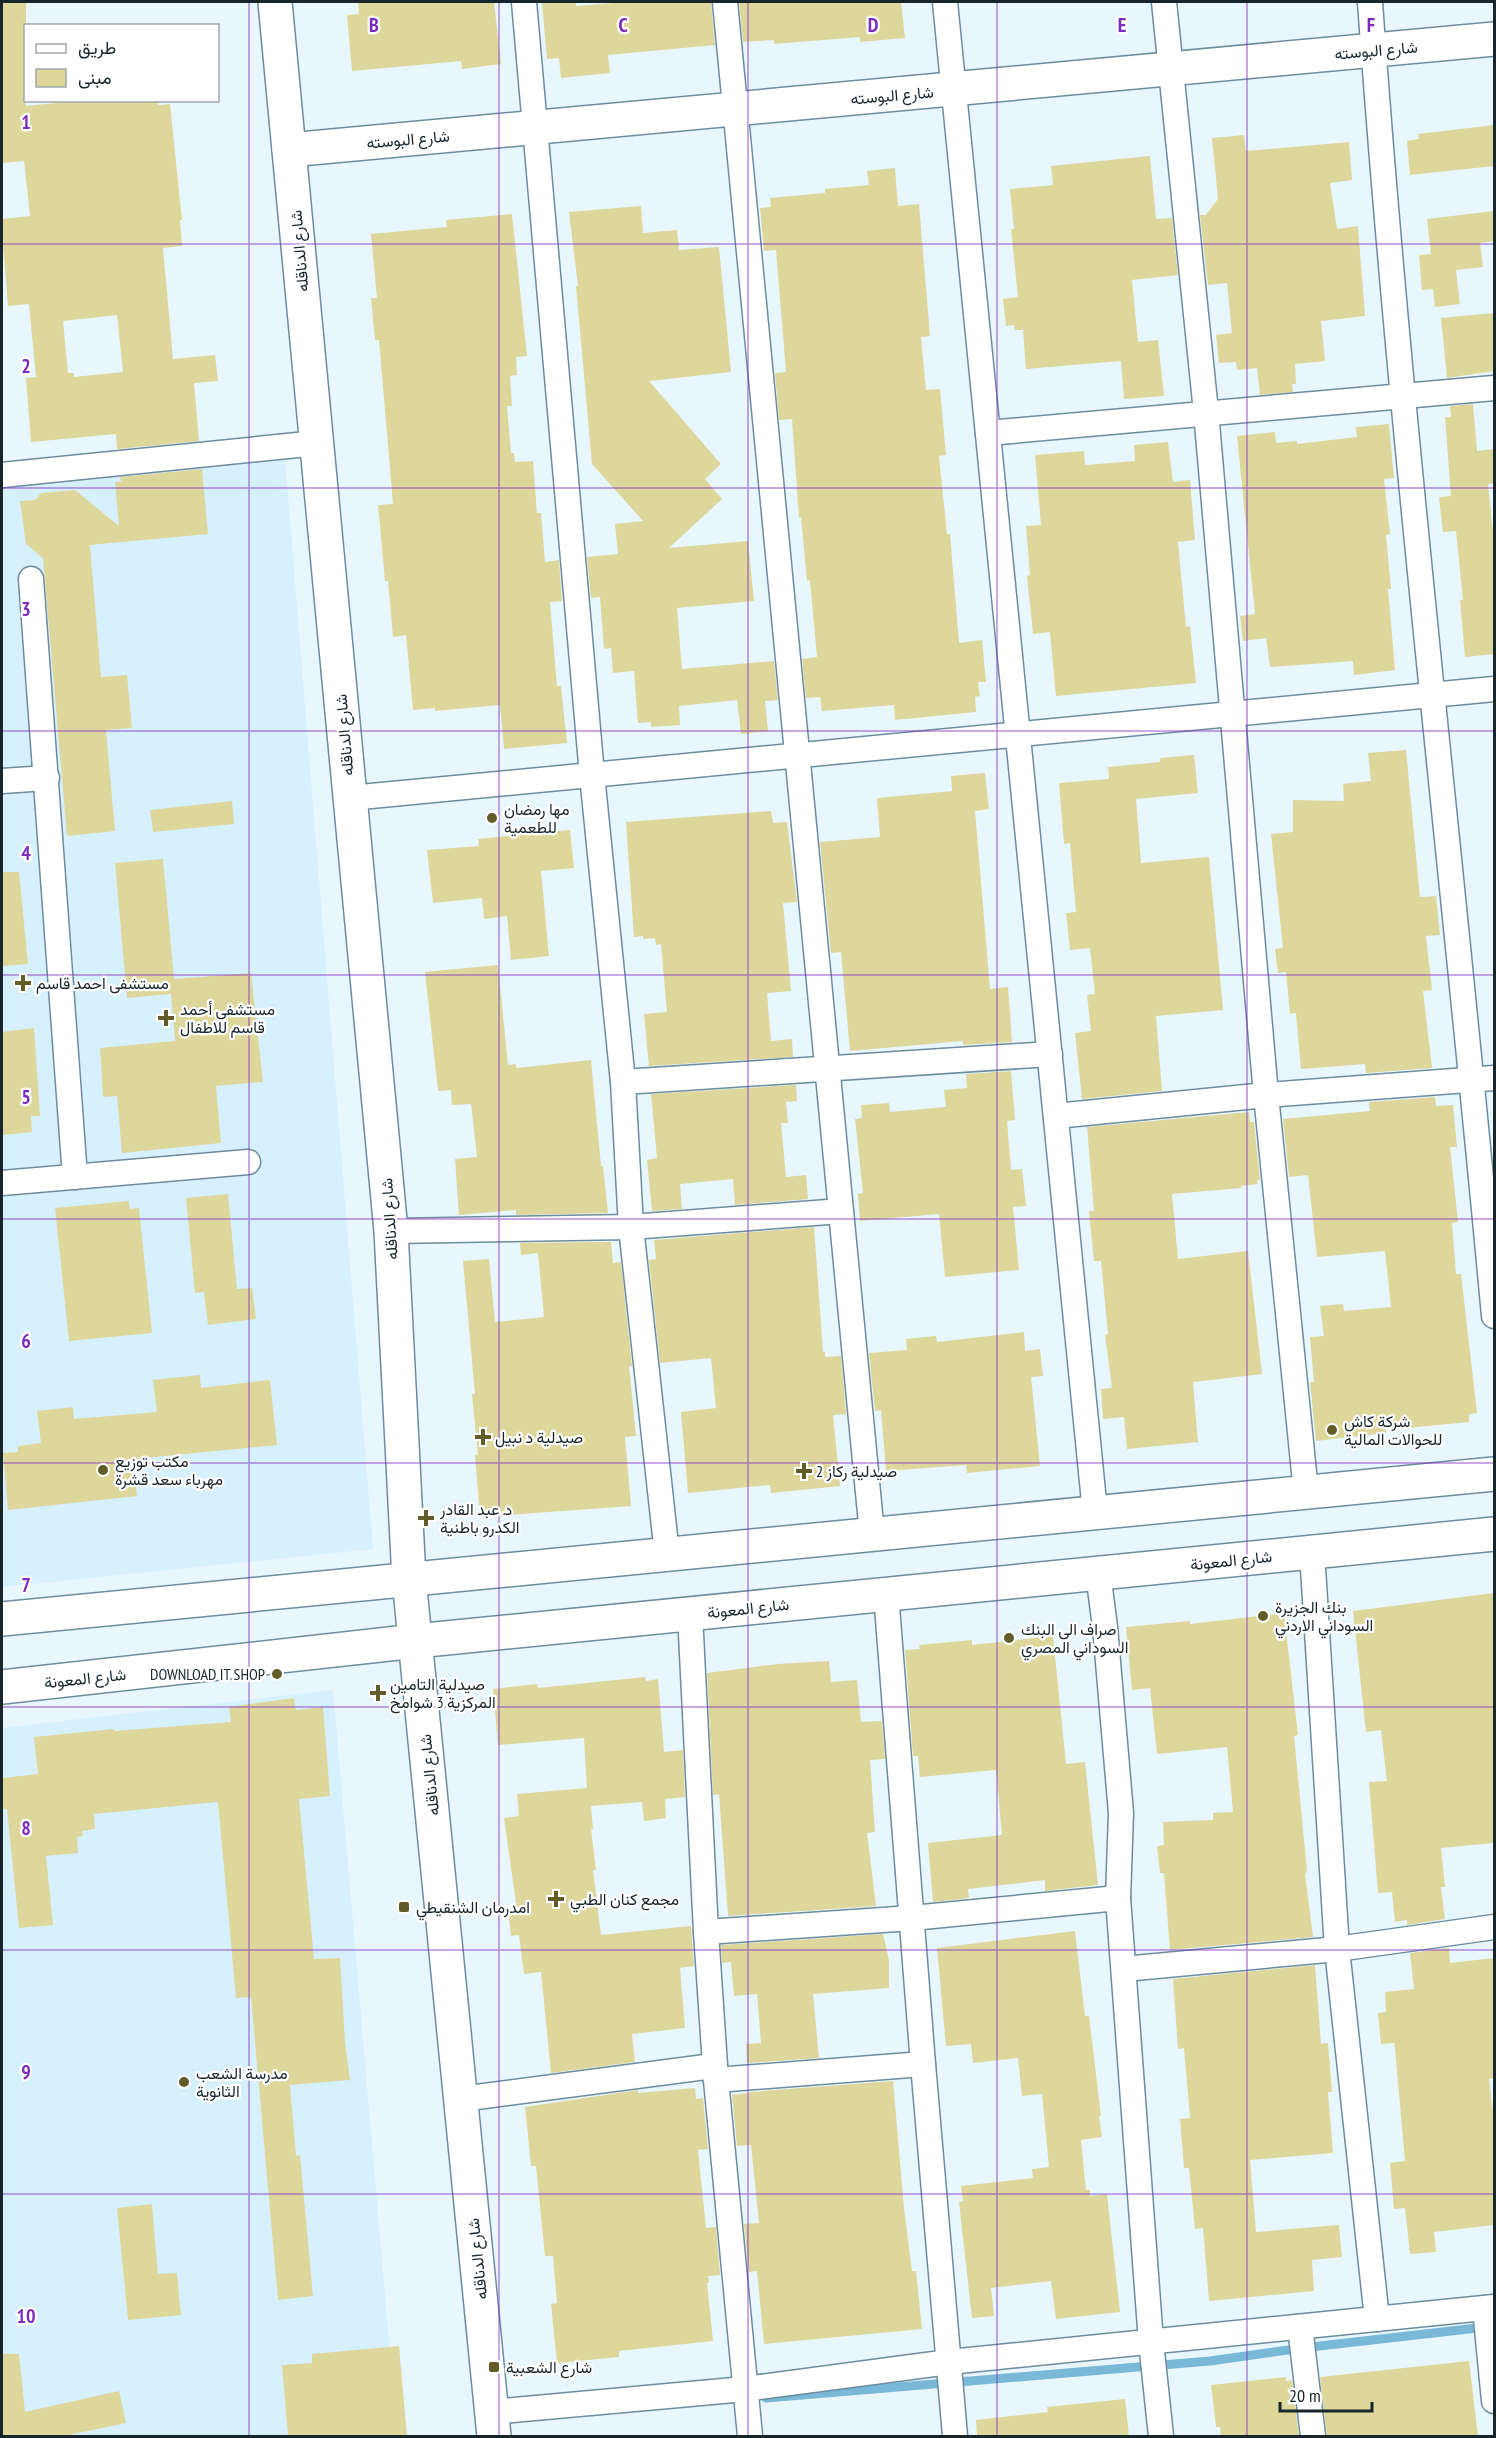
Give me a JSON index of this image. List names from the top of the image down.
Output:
{
  "streets": {
    "main road": ["شارع البوسته", "شارع الدناقله", "شارع المعونة"]
  },
  "crossings": [
    ["شارع البوسته", "شارع الدناقله"],
    ["شارع الدناقله", "شارع المعونة"]
  ],
  "places": {
    "other": [
      "مها رمضان للطعمية",
      "شركة كاش للحوالات المالية",
      "مكتب توزيع مهرباء سعد قشرة",
      "بنك الجزيرة السوداني الاردني",
      "صراف الي البنك السوداني المصري",
      "DOWNLOAD IT SHOP",
      "مدرسة الشعب الثانوية"
    ],
    "health": [
      "مستشفى احمد قاسم",
      "مستشفى أحمد قاسم للاطفال",
      "صيدلية د نبيل",
      "صيدلية ركاز 2",
      "د. عبد القادر الكدرو باطنية",
      "صيدلية التامين المركزية 3 شوامخ",
      "مجمع كنان الطبي"
    ],
    "transit": ["امدرمان الشنقيطي", "شارع الشعبية"]
  },
  "legend": ["طريق", "مبنى"],
  "scale_bar": "20 m",
  "grid": {
    "columns": [
      "B",
      "C",
      "D",
      "E",
      "F"
    ],
    "rows": [
      "1",
      "2",
      "3",
      "4",
      "5",
      "6",
      "7",
      "8",
      "9",
      "10"
    ]
  }
}
